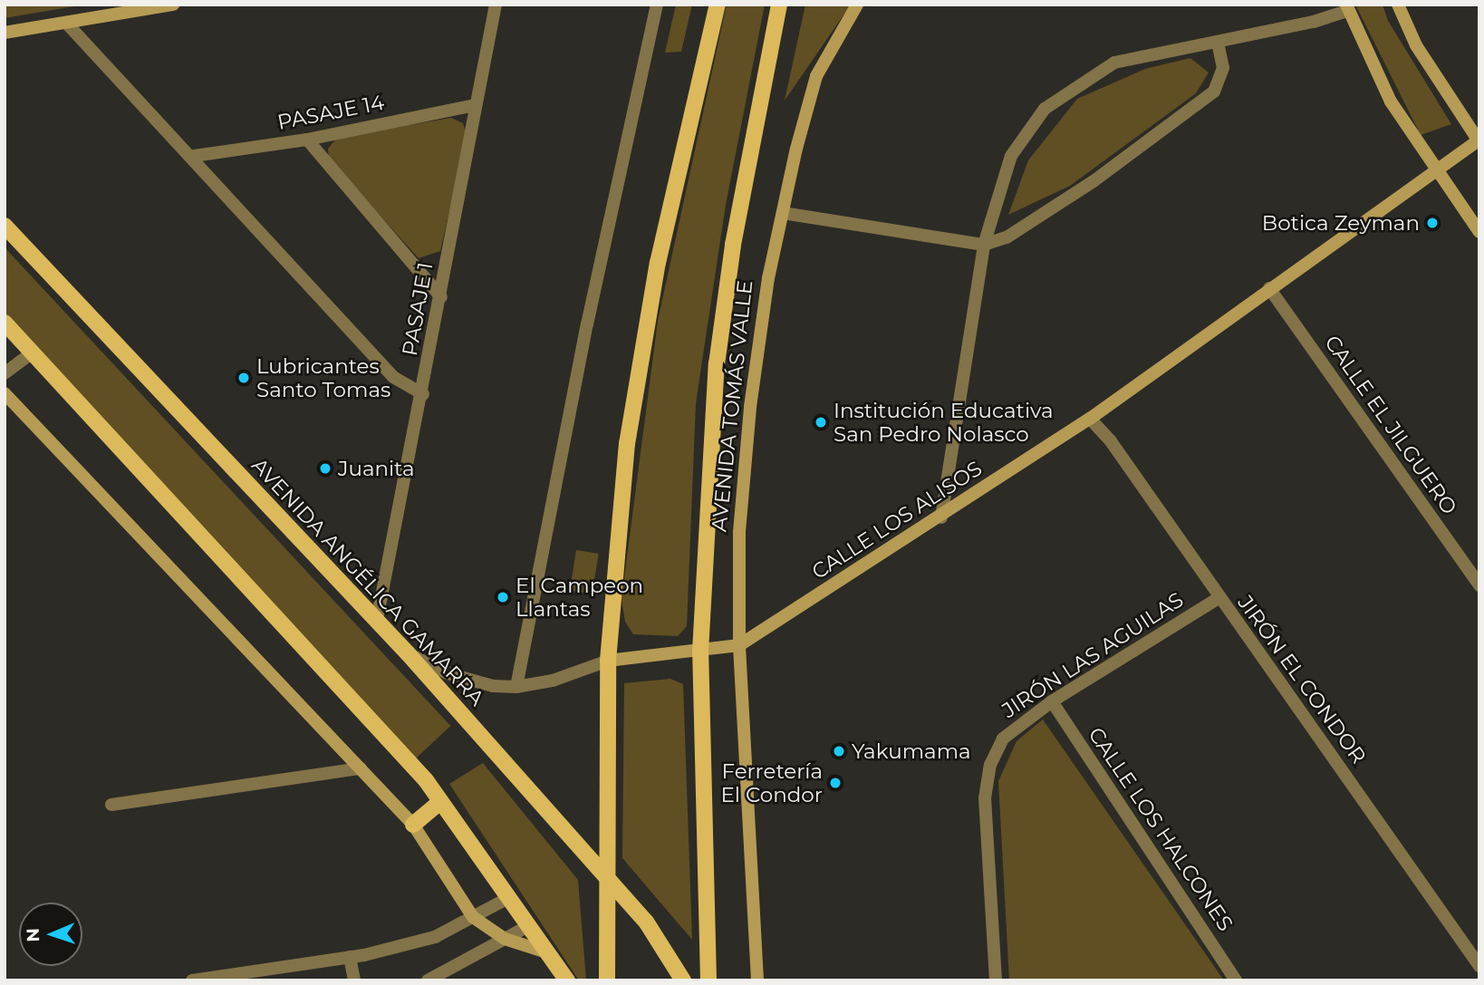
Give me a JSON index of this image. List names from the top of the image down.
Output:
{
  "streets": {
    "main road": ["AVENIDA TOMÁS VALLE", "AVENIDA ANGÉLICA GAMARRA"],
    "street": [
      "PASAJE 14",
      "PASAJE 1",
      "CALLE EL JILGUERO",
      "CALLE LOS ALISOS",
      "JIRÓN LAS AGUILAS",
      "JIRÓN EL CONDOR",
      "CALLE LOS HALCONES"
    ]
  },
  "crossings": [
    ["PASAJE 14", "PASAJE 1"],
    ["PASAJE 1", "AVENIDA ANGÉLICA GAMARRA"],
    ["AVENIDA TOMÁS VALLE", "CALLE LOS ALISOS"],
    ["CALLE EL JILGUERO", "CALLE LOS ALISOS"],
    ["CALLE LOS ALISOS", "AVENIDA ANGÉLICA GAMARRA"],
    ["CALLE LOS ALISOS", "JIRÓN EL CONDOR"],
    ["JIRÓN LAS AGUILAS", "JIRÓN EL CONDOR"],
    ["JIRÓN LAS AGUILAS", "CALLE LOS HALCONES"]
  ],
  "places": [
    "Botica Zeyman",
    "Lubricantes Santo Tomas",
    "Institución Educativa San Pedro Nolasco",
    "Juanita",
    "El Campeon Llantas",
    "Yakumama",
    "Ferretería El Condor"
  ],
  "north": "left"
}
